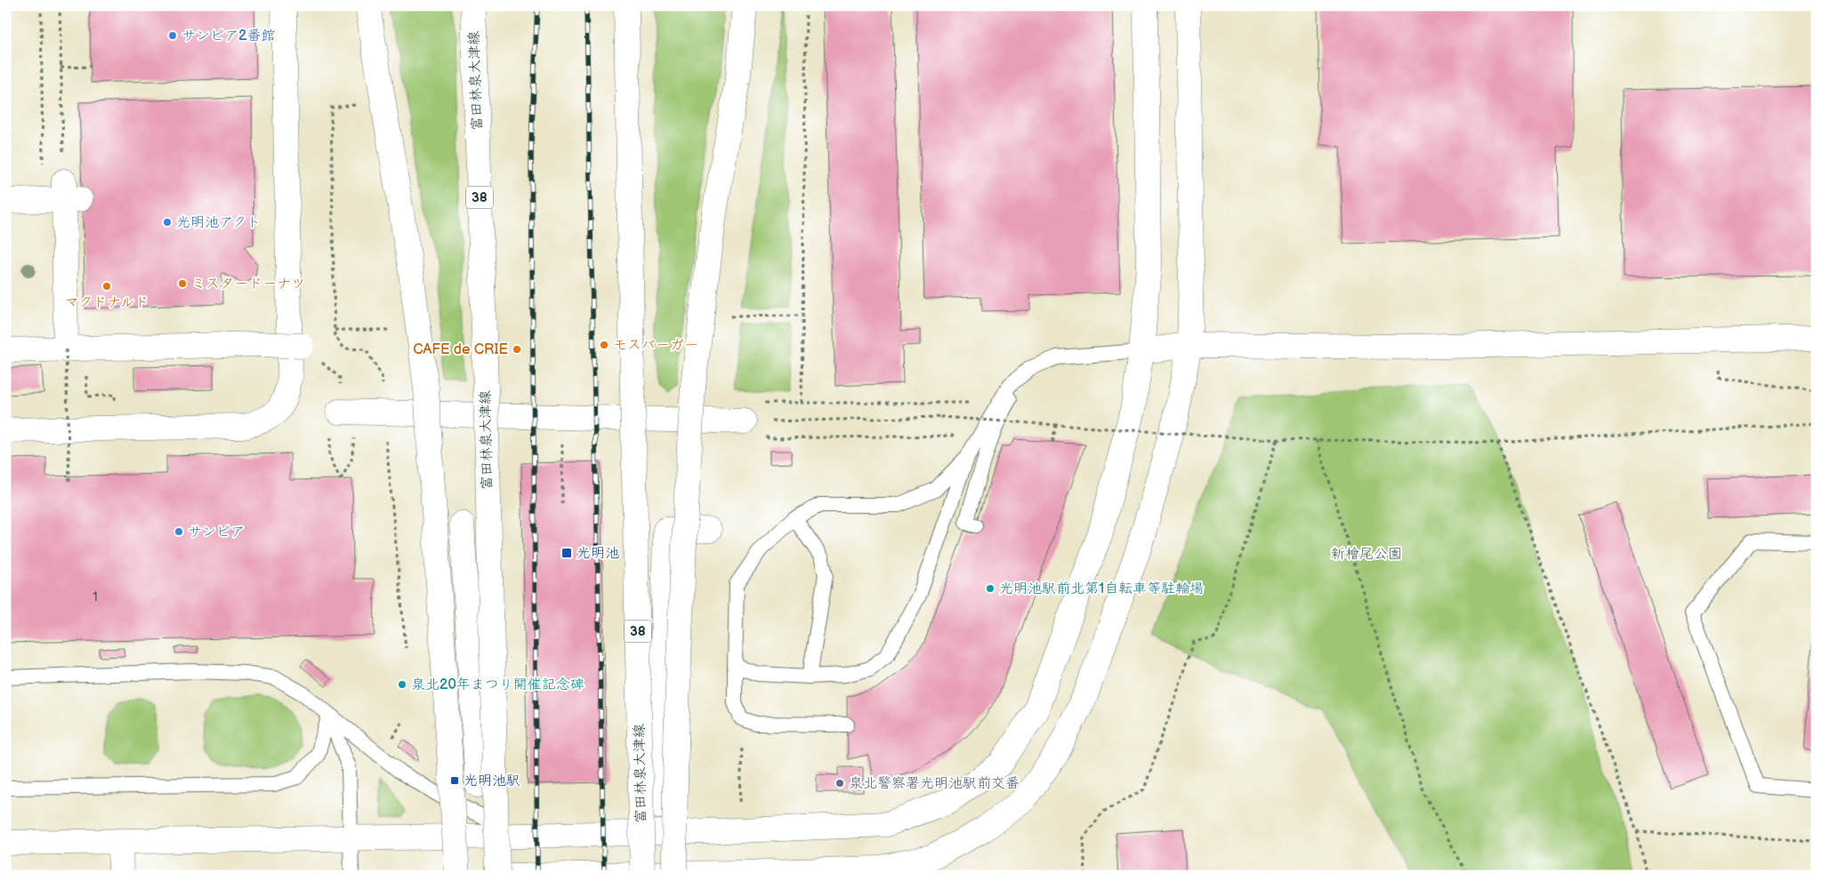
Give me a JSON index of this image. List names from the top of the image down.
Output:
{
  "streets": {
    "street": ["富田林泉大津線", "38"]
  },
  "parks": ["新檜尾公園"],
  "places": {
    "other": [
      "サンピア2番館",
      "光明池アクト",
      "ミスタードーナツ",
      "マクドナルド",
      "モスバーガー",
      "CAFE de CRIE",
      "サンピア",
      "光明池駅前北第1自転車等駐輪場",
      "泉北20年まつり開催記念碑",
      "泉北警察署光明池駅前交番"
    ],
    "transit": ["光明池", "光明池駅"]
  },
  "house_numbers": ["1"]
}
